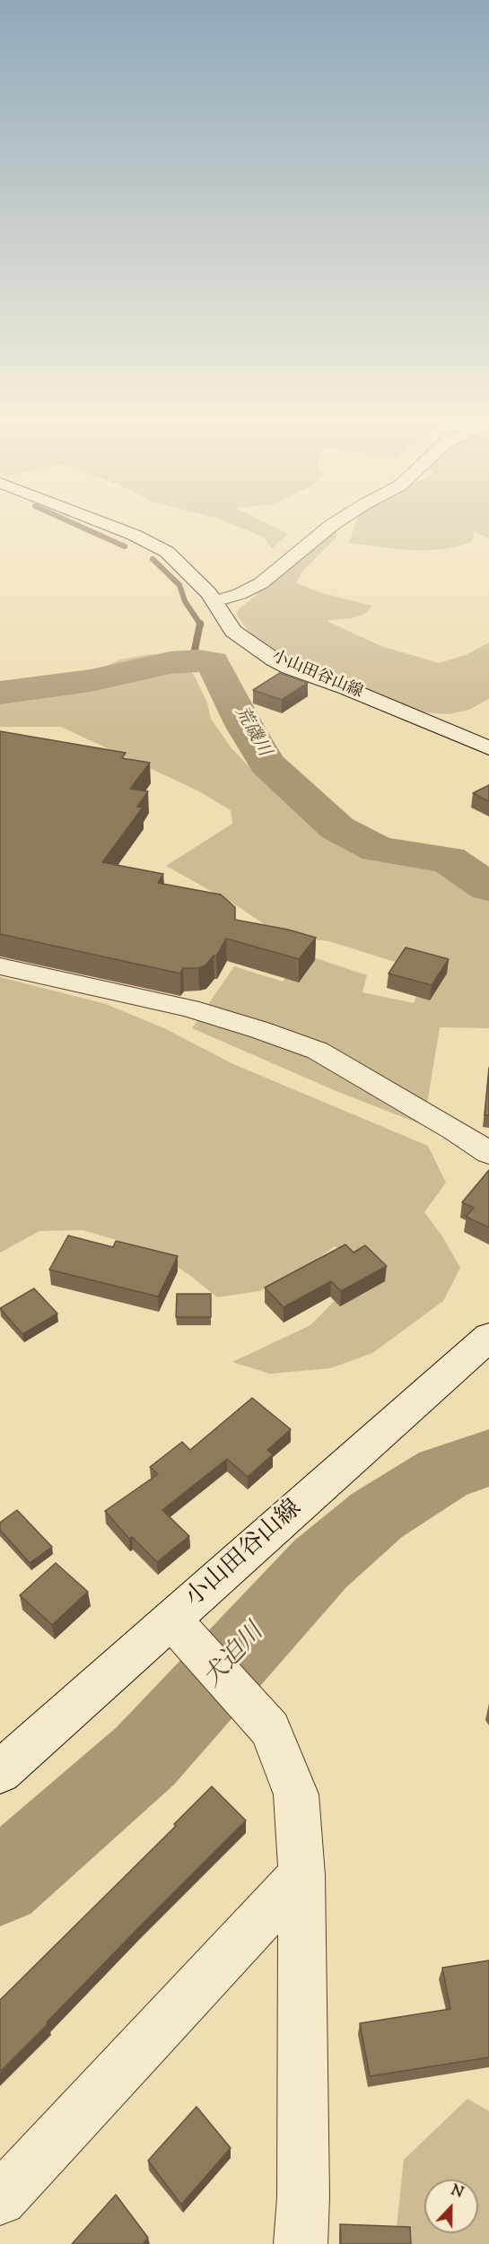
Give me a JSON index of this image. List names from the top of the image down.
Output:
{
  "streets": {
    "street": ["小山田谷山線"]
  },
  "water": ["荒磯川", "犬迫川"],
  "north": "top"
}
